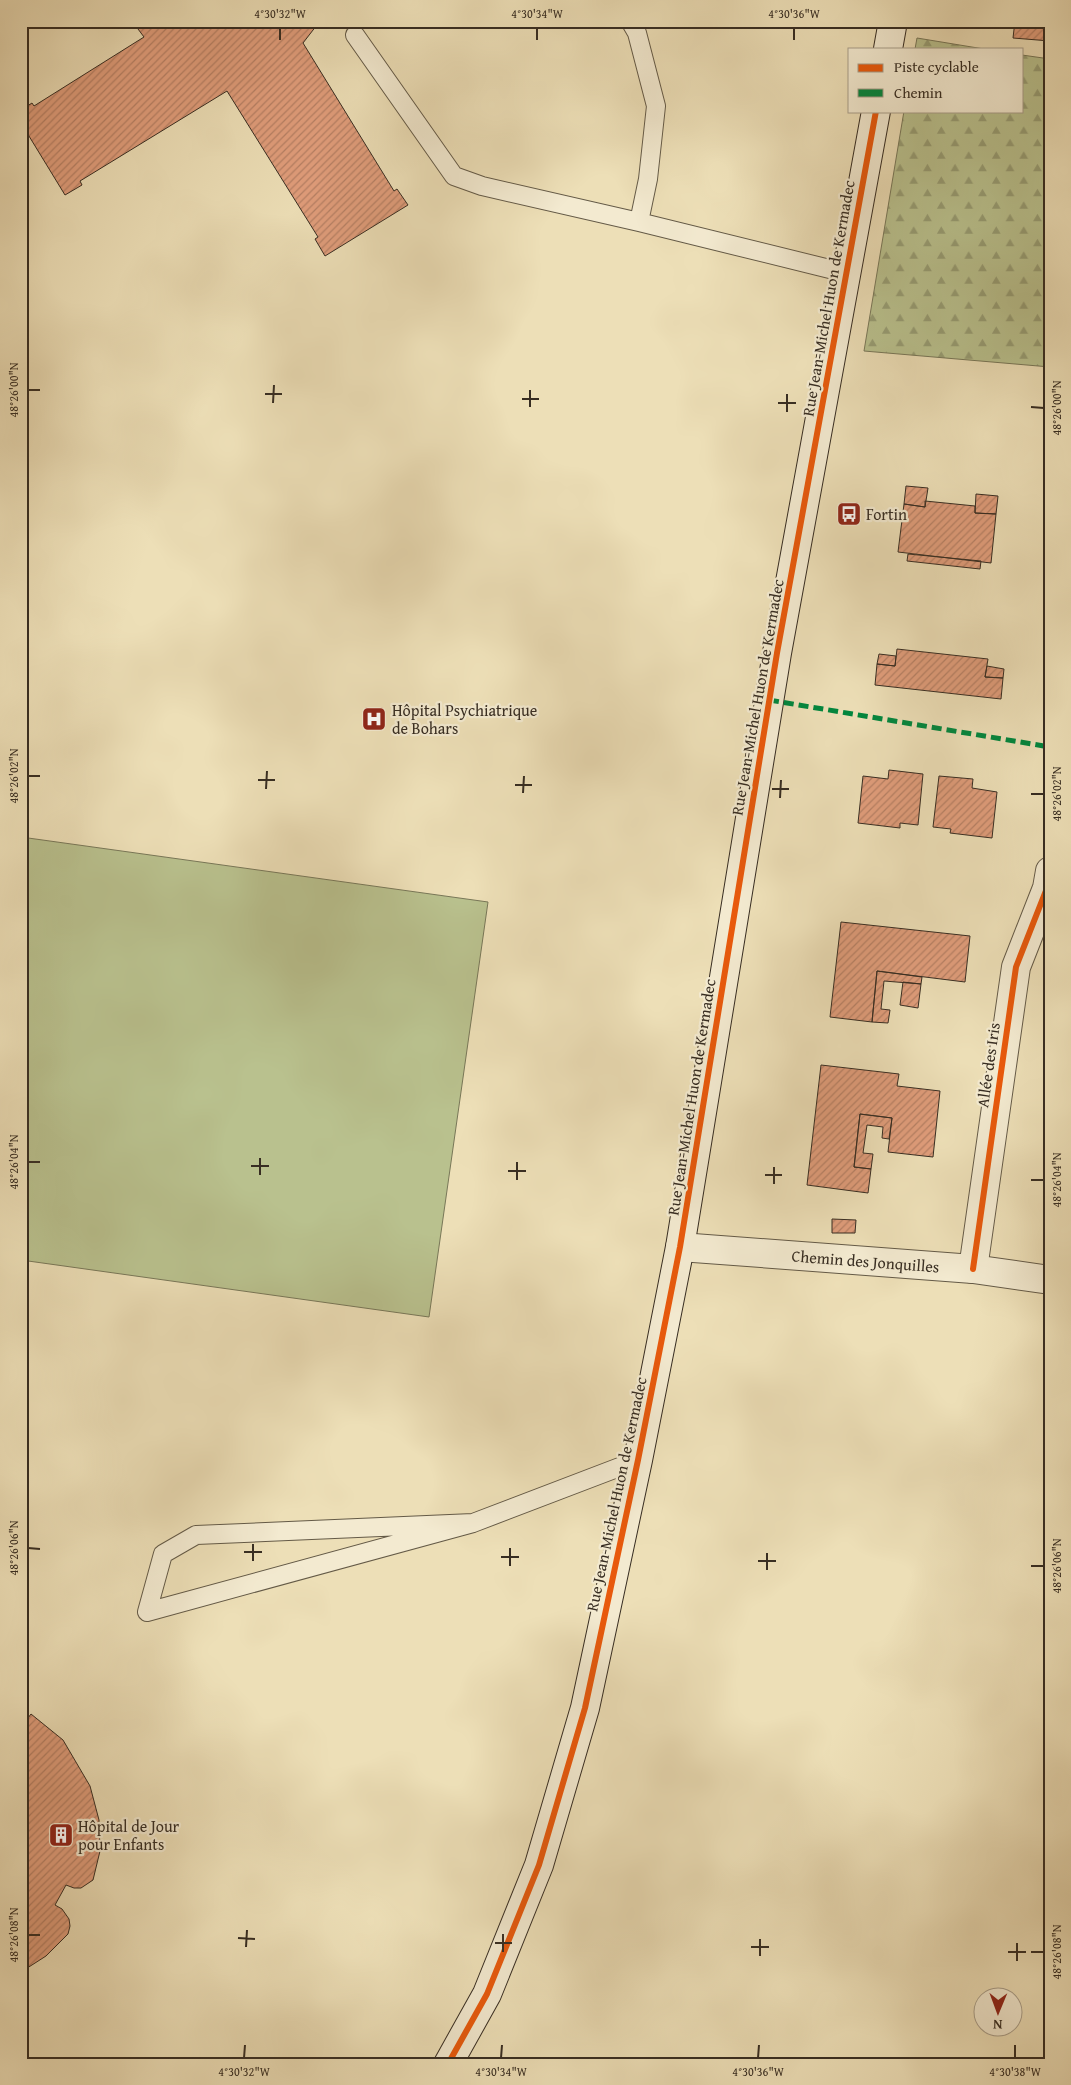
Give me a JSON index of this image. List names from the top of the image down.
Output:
{
  "streets": {
    "street": ["Rue Jean-Michel Huon de Kermadec", "Allée des Iris", "Chemin des Jonquilles"]
  },
  "crossings": [
    ["Rue Jean-Michel Huon de Kermadec", "Chemin des Jonquilles"],
    ["Allée des Iris", "Chemin des Jonquilles"]
  ],
  "places": {
    "bus stop": ["Fortin"],
    "hospital": ["Hôpital Psychiatrique de Bohars"],
    "building": ["Hôpital de Jour pour Enfants"]
  },
  "legend": ["Piste cyclable", "Chemin"],
  "north": "bottom",
  "coordinates": [
    "4°30'32\"W",
    "4°30'34\"W",
    "4°30'36\"W",
    "48°26'00\"N",
    "48°26'02\"N",
    "48°26'04\"N",
    "48°26'06\"N",
    "48°26'08\"N",
    "4°30'38\"W"
  ]
}
